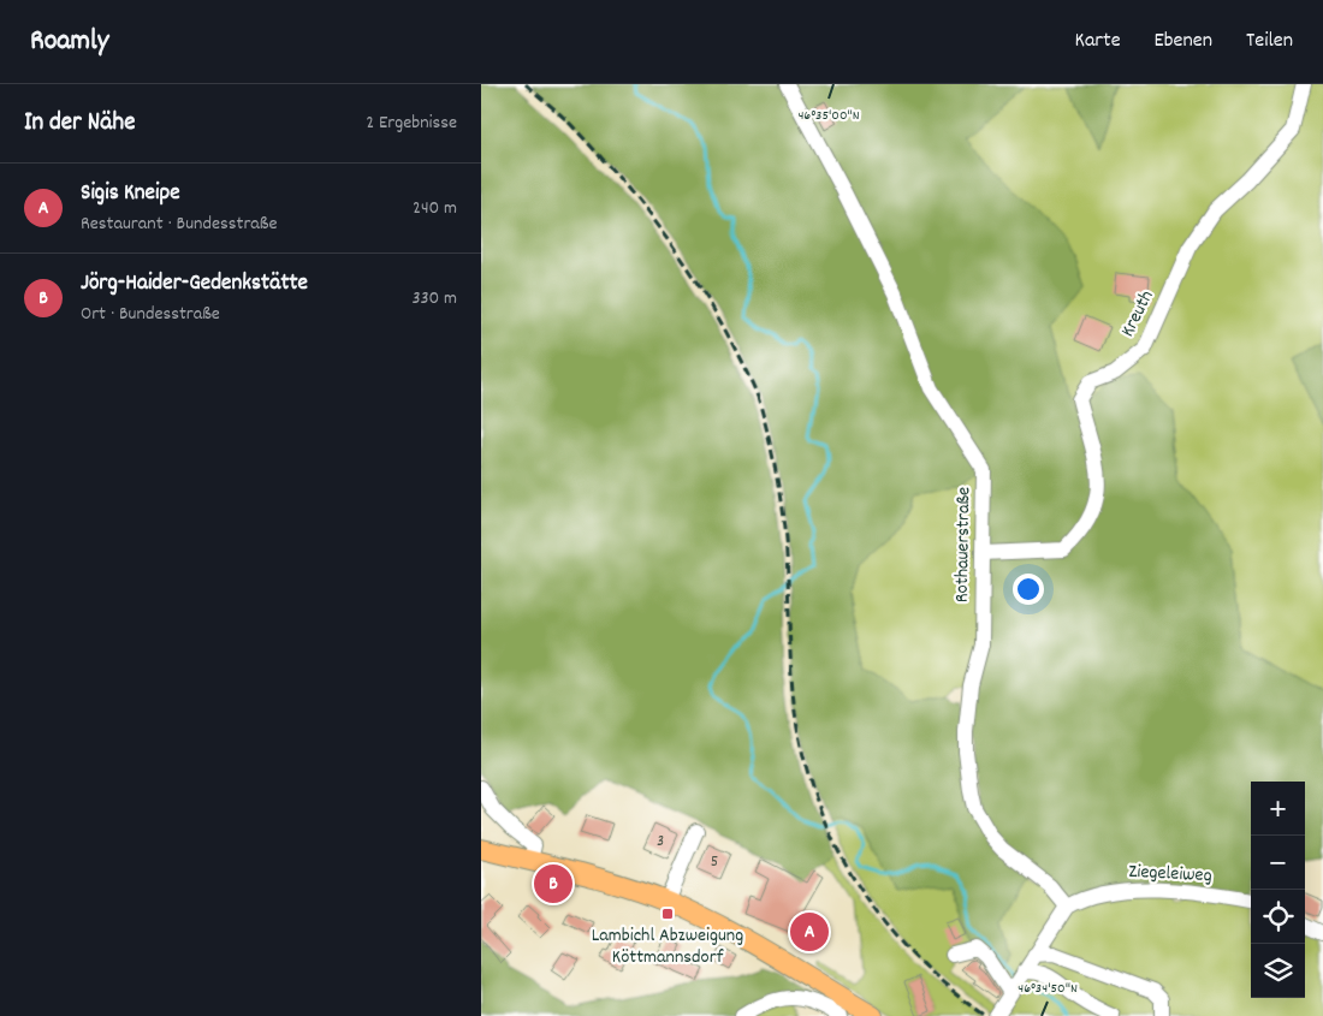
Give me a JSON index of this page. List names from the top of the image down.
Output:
{
  "streets": {
    "street": ["Kreuth", "Rothauerstraße", "Ziegeleiweg"]
  },
  "crossings": [
    ["Kreuth", "Rothauerstraße"],
    ["Rothauerstraße", "Ziegeleiweg"]
  ],
  "places": {
    "transit": ["Lambichl Abzweigung Köttmannsdorf"]
  },
  "house_numbers": ["3", "5"],
  "page": {
    "header": "Roamly",
    "nav": ["Karte", "Ebenen", "Teilen"],
    "heading": ["In der Nähe", "2 Ergebnisse"],
    "list": [
      {
        "mark": "A",
        "name": "Sigis Kneipe",
        "note": "Restaurant · Bundesstraße",
        "value": "240 m"
      },
      {
        "mark": "B",
        "name": "Jörg-Haider-Gedenkstätte",
        "note": "Ort · Bundesstraße",
        "value": "330 m"
      }
    ],
    "map_buttons": ["+", "−"],
    "pins": ["B", "A"]
  },
  "coordinates": ["46°35'00\"N", "46°34'50\"N"]
}
